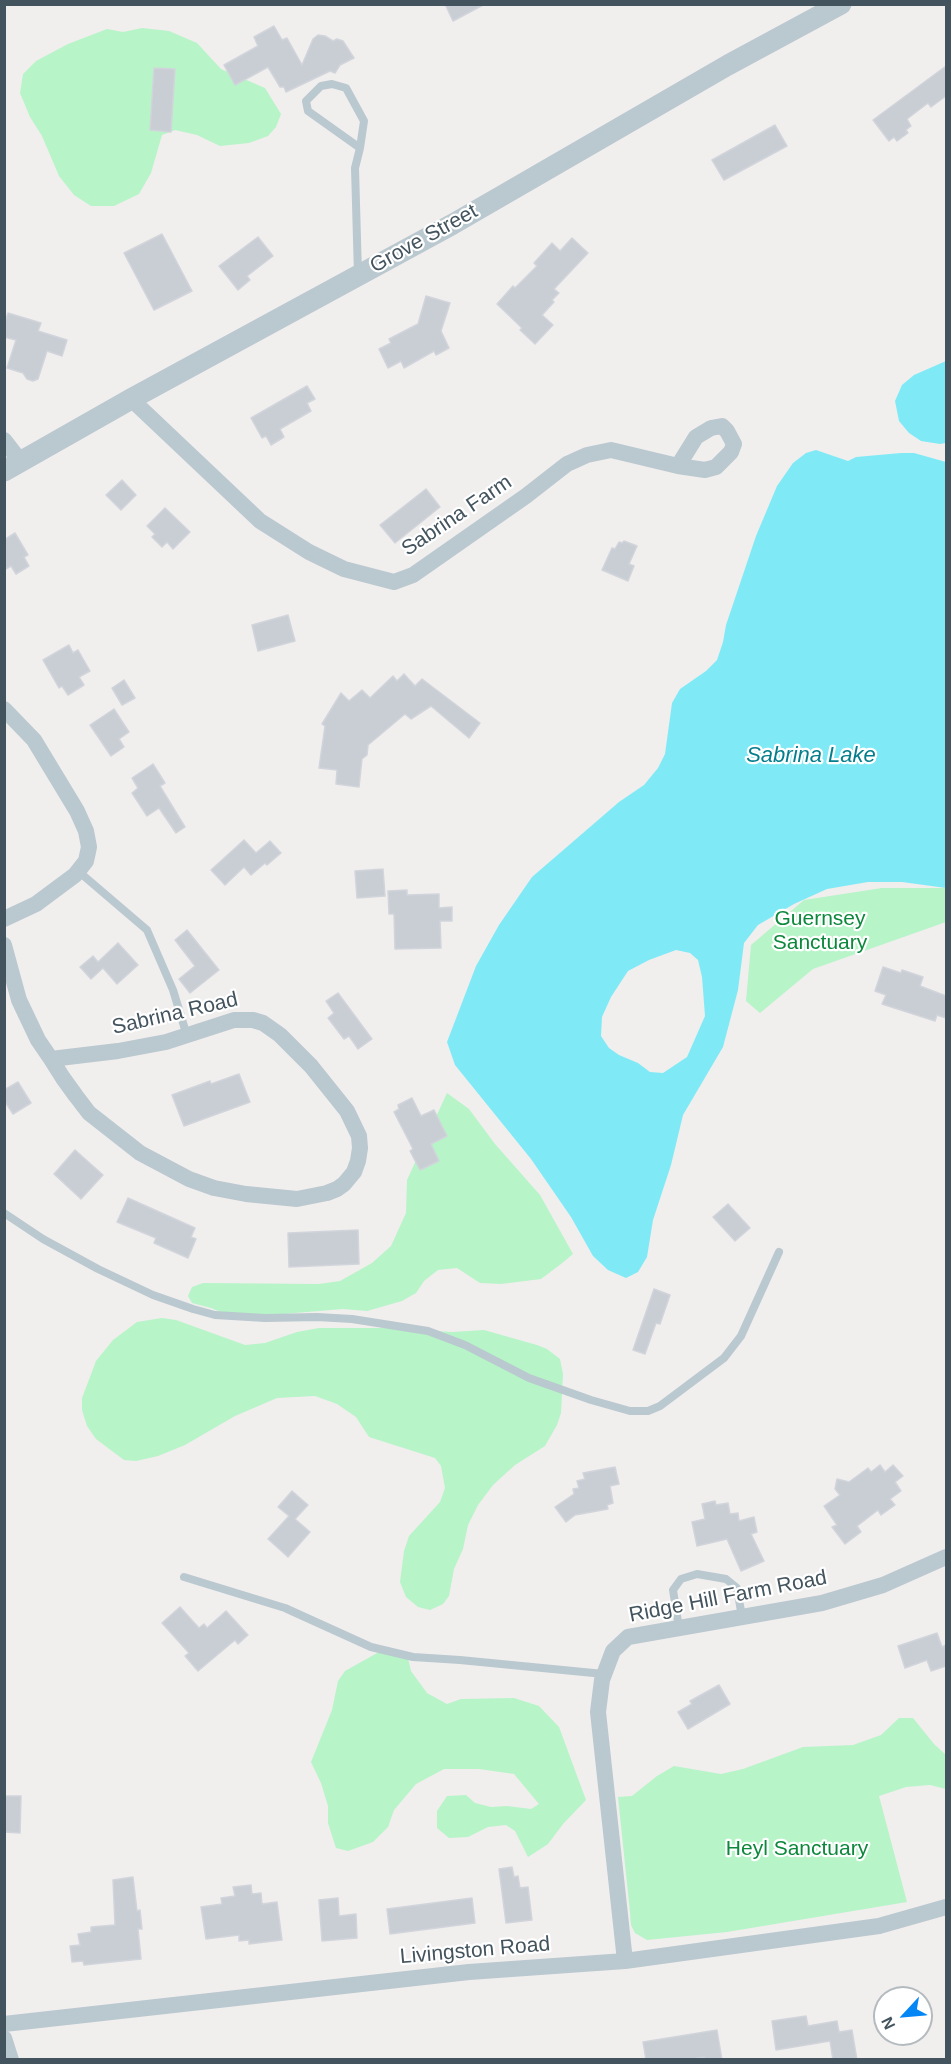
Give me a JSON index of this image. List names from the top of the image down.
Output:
{
  "streets": {
    "street": [
      "Grove Street",
      "Sabrina Farm",
      "Sabrina Road",
      "Ridge Hill Farm Road",
      "Livingston Road"
    ]
  },
  "crossings": [
    ["Grove Street", "Sabrina Farm"],
    ["Ridge Hill Farm Road", "Livingston Road"]
  ],
  "water": ["Sabrina Lake"],
  "parks": ["Guernsey Sanctuary", "Heyl Sanctuary"],
  "north": "bottom left"
}
